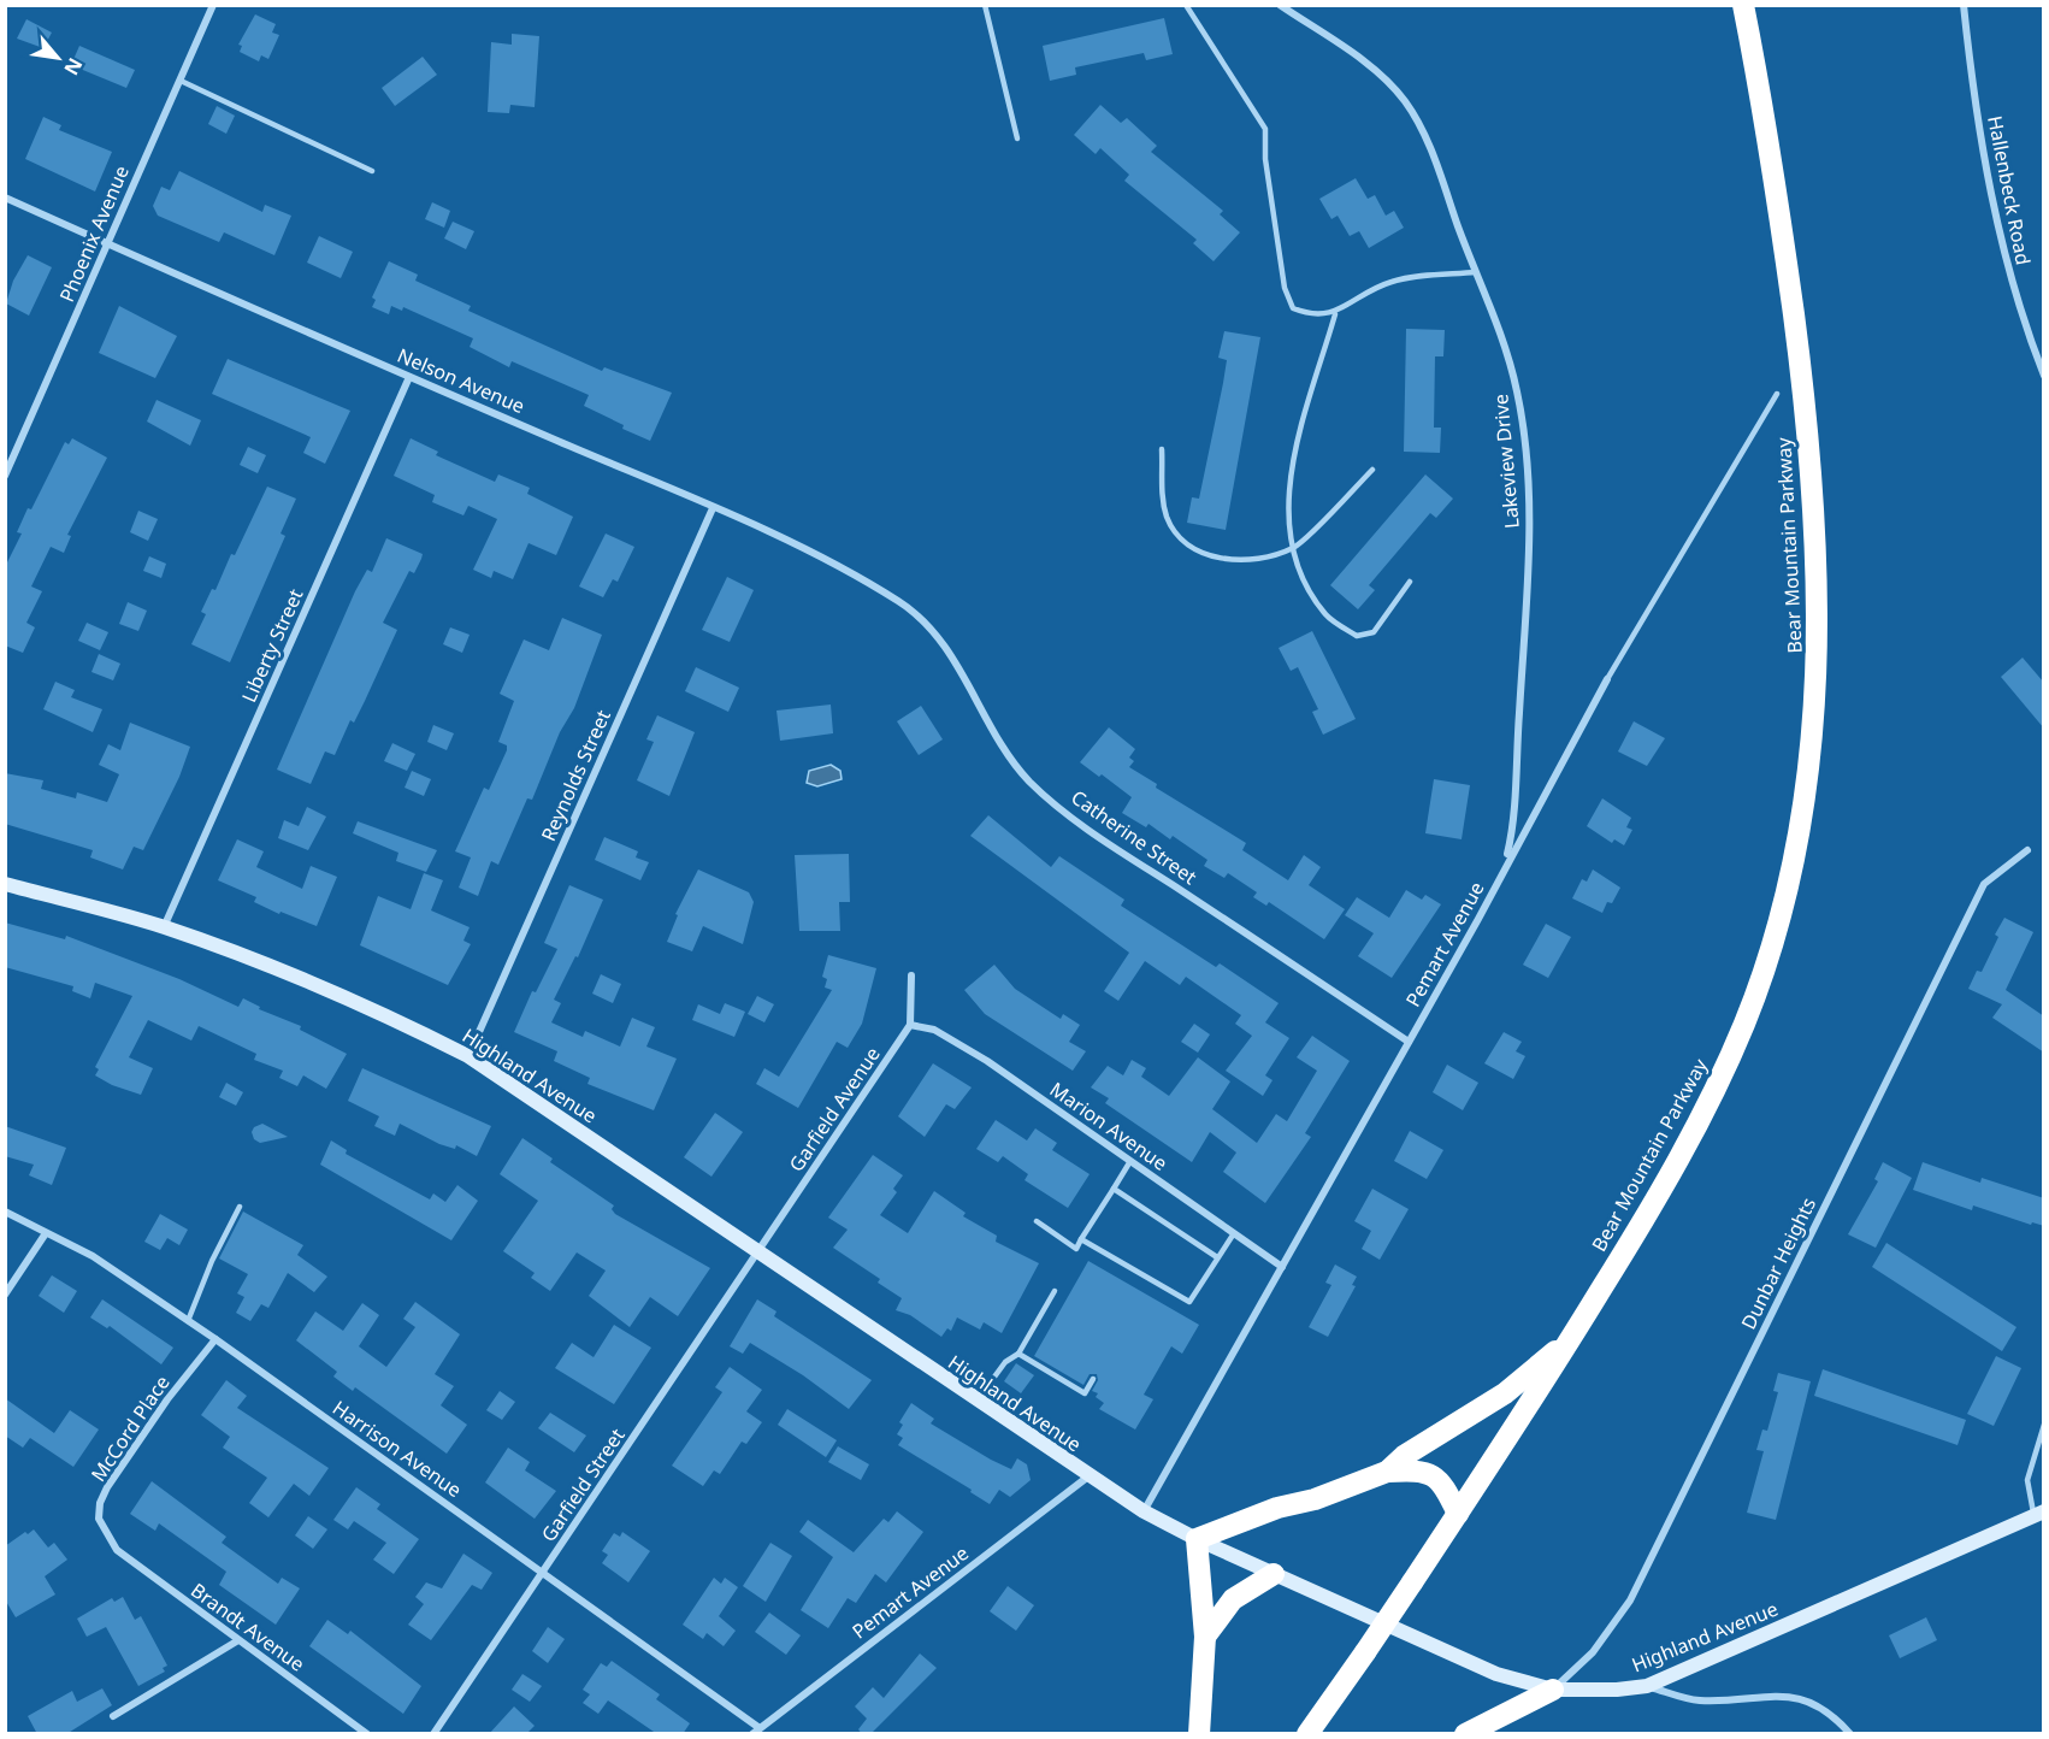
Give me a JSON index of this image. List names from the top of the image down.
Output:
{
  "streets": {
    "highway": ["Bear Mountain Parkway"],
    "street": [
      "Hallenbeck Road",
      "Phoenix Avenue",
      "Nelson Avenue",
      "Lakeview Drive",
      "Liberty Street",
      "Reynolds Street",
      "Catherine Street",
      "Pemart Avenue",
      "Highland Avenue",
      "Garfield Avenue",
      "Marion Avenue",
      "Dunbar Heights",
      "McCord Place",
      "Harrison Avenue",
      "Garfield Street",
      "Brandt Avenue"
    ]
  },
  "crossings": [
    ["Phoenix Avenue", "Nelson Avenue"],
    ["Nelson Avenue", "Liberty Street"],
    ["Nelson Avenue", "Reynolds Street"],
    ["Nelson Avenue", "Catherine Street"],
    ["Lakeview Drive", "Pemart Avenue"],
    ["Liberty Street", "Highland Avenue"],
    ["Reynolds Street", "Highland Avenue"],
    ["Catherine Street", "Pemart Avenue"],
    ["Pemart Avenue", "Highland Avenue"],
    ["Pemart Avenue", "Marion Avenue"],
    ["Pemart Avenue", "Harrison Avenue"],
    ["Highland Avenue", "Garfield Avenue"],
    ["Highland Avenue", "Dunbar Heights"],
    ["Highland Avenue", "Garfield Street"],
    ["Garfield Avenue", "Marion Avenue"],
    ["Garfield Avenue", "Garfield Street"],
    ["McCord Place", "Harrison Avenue"],
    ["McCord Place", "Brandt Avenue"],
    ["Harrison Avenue", "Garfield Street"]
  ],
  "north": "bottom right"
}
